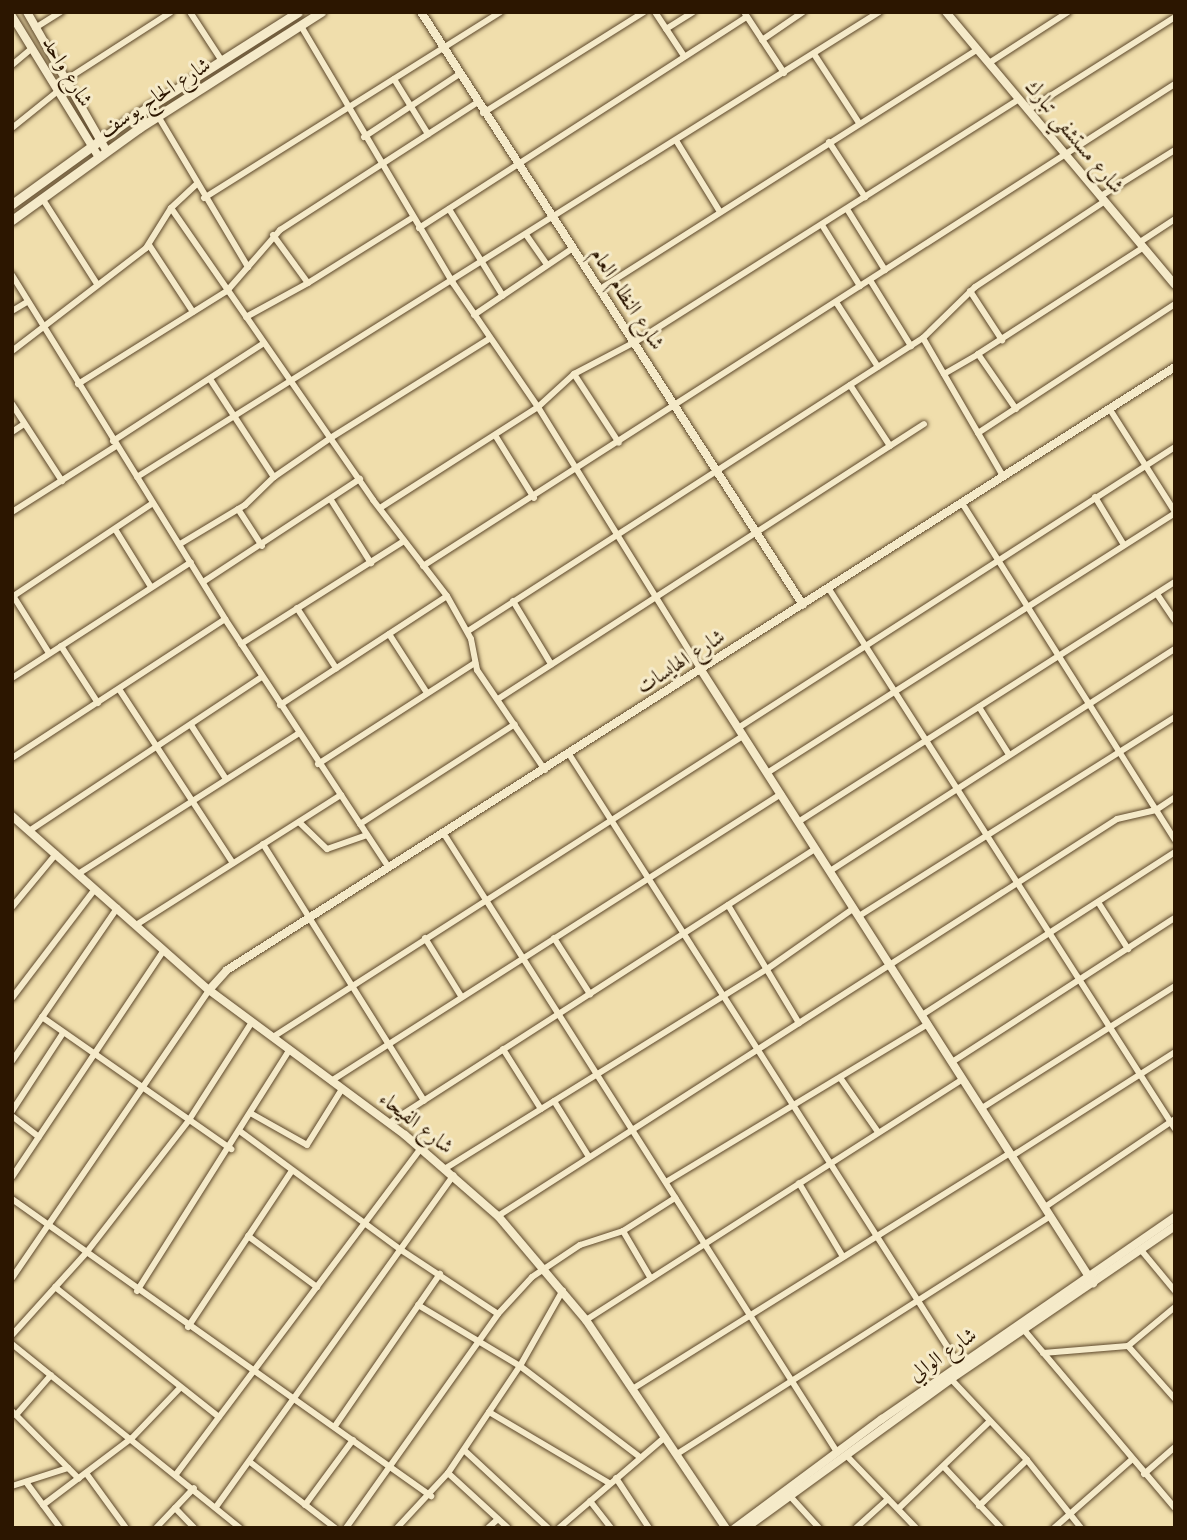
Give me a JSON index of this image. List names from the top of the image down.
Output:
{
  "streets": {
    "main road": ["شارع الحاج يوسف"],
    "street": [
      "شارع واحد",
      "شارع مستشفي تبارك",
      "شارع النظام العام",
      "شارع الهايسات",
      "شارع الفيحاء",
      "شارع الوالي"
    ]
  },
  "crossings": [
    ["شارع واحد", "شارع الحاج يوسف"],
    ["شارع النظام العام", "شارع الهايسات"],
    ["شارع الهايسات", "شارع الفيحاء"]
  ]
}
